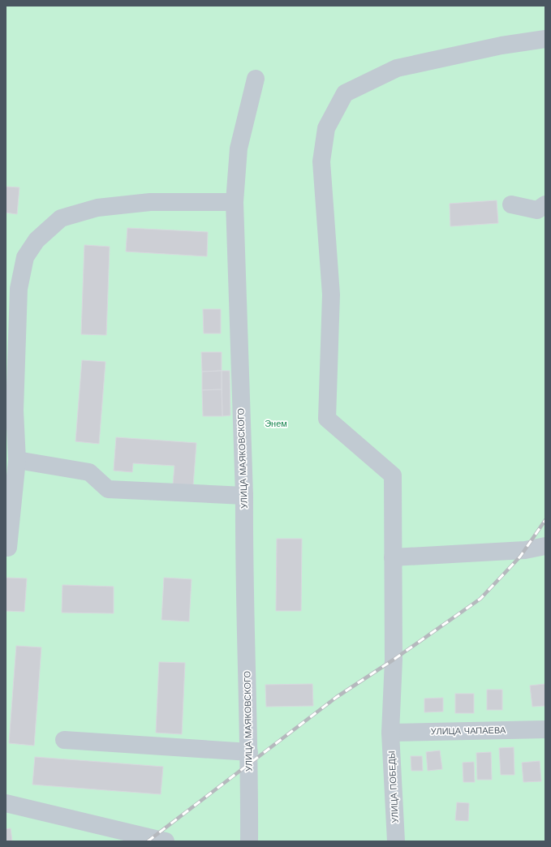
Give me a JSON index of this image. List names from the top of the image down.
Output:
{
  "streets": {
    "street": ["УЛИЦА МАЯКОВСКОГО", "УЛИЦА ЧАПАЕВА", "УЛИЦА ПОБЕДЫ"]
  },
  "crossings": [
    ["УЛИЦА ЧАПАЕВА", "УЛИЦА ПОБЕДЫ"]
  ],
  "parks": ["Энем"]
}
